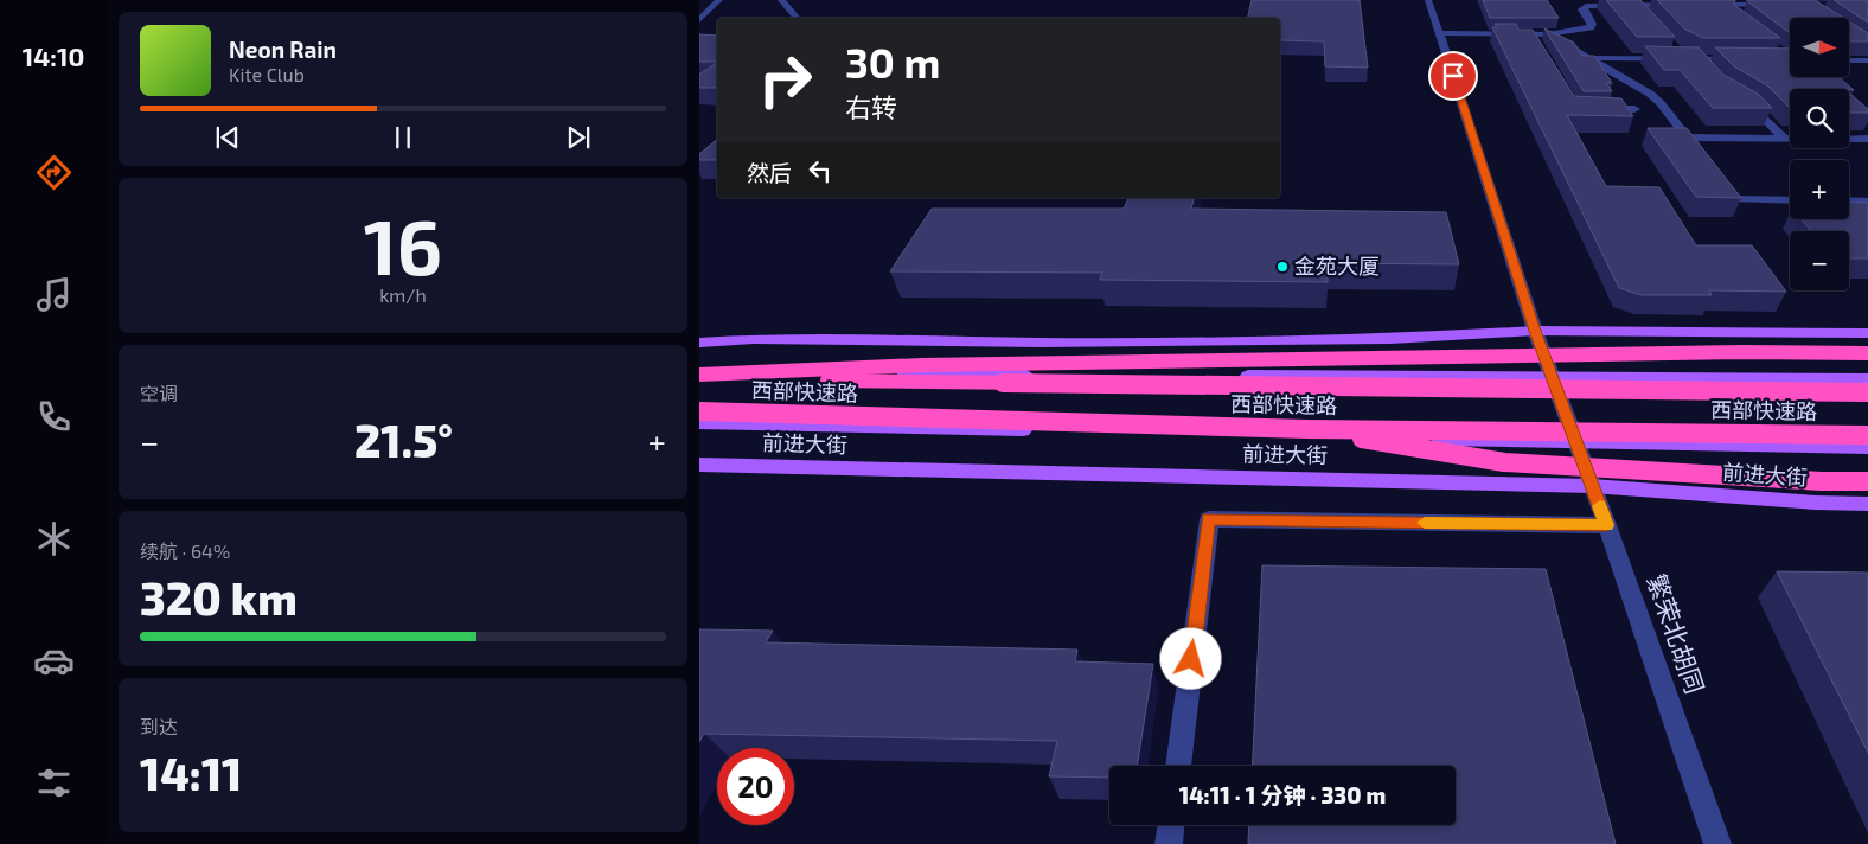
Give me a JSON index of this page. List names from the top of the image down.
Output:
{
  "streets": {
    "highway": ["西部快速路"],
    "main road": ["前进大街"],
    "street": ["繁荣北胡同"]
  },
  "crossings": [
    ["前进大街", "繁荣北胡同"]
  ],
  "places": ["金苑大厦"],
  "north": "right",
  "page": {
    "tabs": "14:10",
    "map_buttons": ["+", "−"],
    "turn": ["30 m", "右转"],
    "song": ["Neon Rain", "Kite Club"],
    "then": "然后",
    "tile": [
      ["16", "km/h"],
      "空调",
      ["续航 · 64%", "320 km"],
      ["到达", "14:11"]
    ],
    "heat": ["−", "21.5°", "+"],
    "limit": "20",
    "trip": "14:11 · 1 分钟 · 330 m"
  }
}
